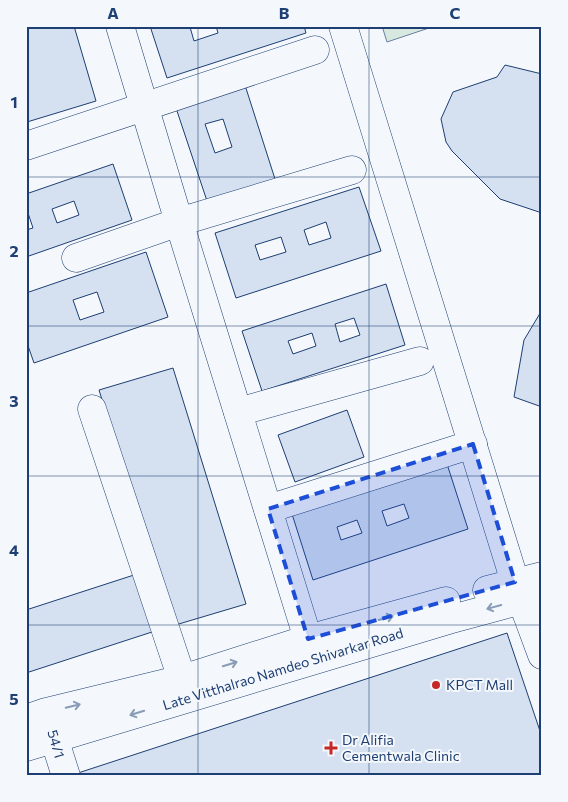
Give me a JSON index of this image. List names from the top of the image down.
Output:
{
  "streets": {
    "street": ["Late Vitthalrao Namdeo Shivarkar Road", "54/1"]
  },
  "crossings": [
    ["Late Vitthalrao Namdeo Shivarkar Road", "54/1"]
  ],
  "places": {
    "other": ["KPCT Mall"],
    "health": ["Dr Alifia Cementwala Clinic"]
  },
  "grid": {
    "columns": ["A", "B", "C"],
    "rows": [
      "1",
      "2",
      "3",
      "4",
      "5"
    ]
  }
}
